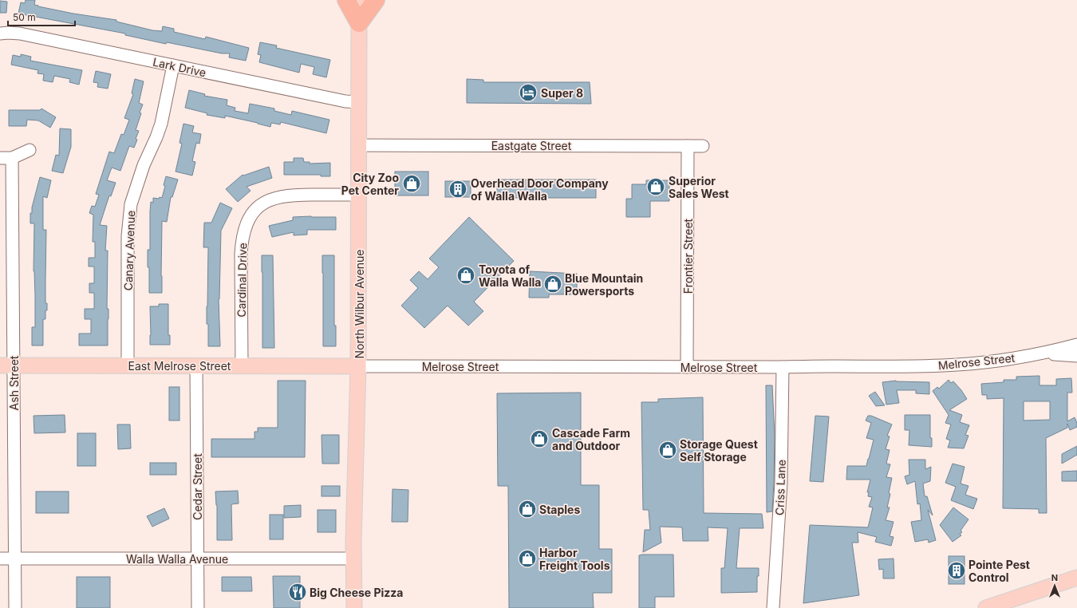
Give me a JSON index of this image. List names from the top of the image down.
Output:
{
  "streets": {
    "main road": ["North Wilbur Avenue", "East Melrose Street"],
    "street": [
      "Lark Drive",
      "Eastgate Street",
      "Canary Avenue",
      "Frontier Street",
      "Cardinal Drive",
      "Melrose Street",
      "Ash Street",
      "Cedar Street",
      "Criss Lane",
      "Walla Walla Avenue"
    ]
  },
  "crossings": [
    ["Lark Drive", "Canary Avenue"],
    ["Lark Drive", "North Wilbur Avenue"],
    ["Eastgate Street", "Frontier Street"],
    ["Eastgate Street", "North Wilbur Avenue"],
    ["Canary Avenue", "East Melrose Street"],
    ["Frontier Street", "Melrose Street"],
    ["Cardinal Drive", "North Wilbur Avenue"],
    ["Cardinal Drive", "East Melrose Street"],
    ["North Wilbur Avenue", "Melrose Street"],
    ["North Wilbur Avenue", "East Melrose Street"],
    ["North Wilbur Avenue", "Walla Walla Avenue"],
    ["Melrose Street", "East Melrose Street"],
    ["Melrose Street", "Criss Lane"],
    ["East Melrose Street", "Ash Street"],
    ["East Melrose Street", "Cedar Street"],
    ["Ash Street", "Walla Walla Avenue"],
    ["Cedar Street", "Walla Walla Avenue"]
  ],
  "places": {
    "hotel": ["Super 8"],
    "shop": [
      "City Zoo Pet Center",
      "Superior Sales West",
      "Toyota of Walla Walla",
      "Blue Mountain Powersports",
      "Cascade Farm and Outdoor",
      "Storage Quest Self Storage",
      "Staples",
      "Harbor Freight Tools"
    ],
    "building": ["Overhead Door Company of Walla Walla", "Pointe Pest Control"],
    "restaurant": ["Big Cheese Pizza"]
  },
  "scale_bar": "50 m",
  "north": "top"
}
